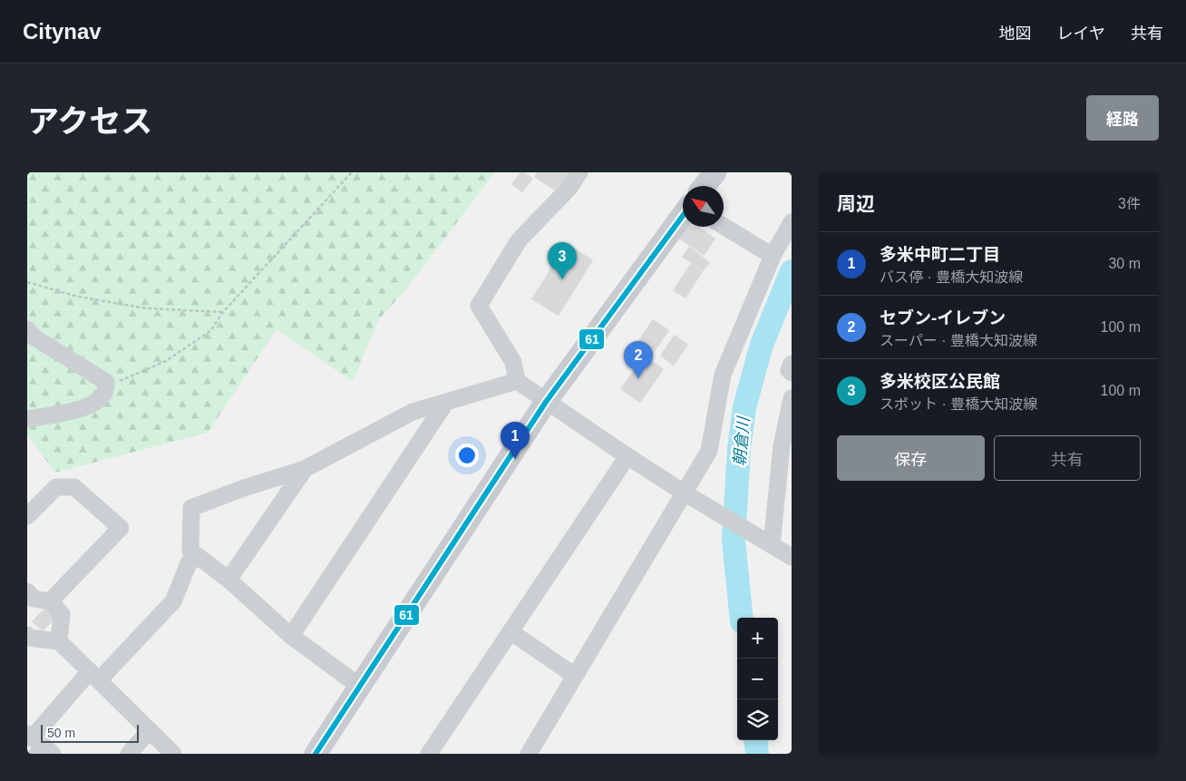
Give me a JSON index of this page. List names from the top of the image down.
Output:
{
  "water": ["朝倉川"],
  "lines": ["transit line 61"],
  "scale_bar": "50 m",
  "north": "top left",
  "page": {
    "header": "Citynav",
    "nav": ["地図", "レイヤ", "共有"],
    "title": "アクセス",
    "buttons": [
      "経路",
      ["保存", "共有"]
    ],
    "heading": ["周辺", "3件"],
    "list": [
      {
        "mark": "1",
        "name": "多米中町二丁目",
        "note": "バス停 · 豊橋大知波線",
        "value": "30 m"
      },
      {
        "mark": "2",
        "name": "セブン-イレブン",
        "note": "スーパー · 豊橋大知波線",
        "value": "100 m"
      },
      {
        "mark": "3",
        "name": "多米校区公民館",
        "note": "スポット · 豊橋大知波線",
        "value": "100 m"
      }
    ],
    "pins": ["3", "2", "1"],
    "map_buttons": ["+", "−"],
    "scale": "50 m"
  }
}
